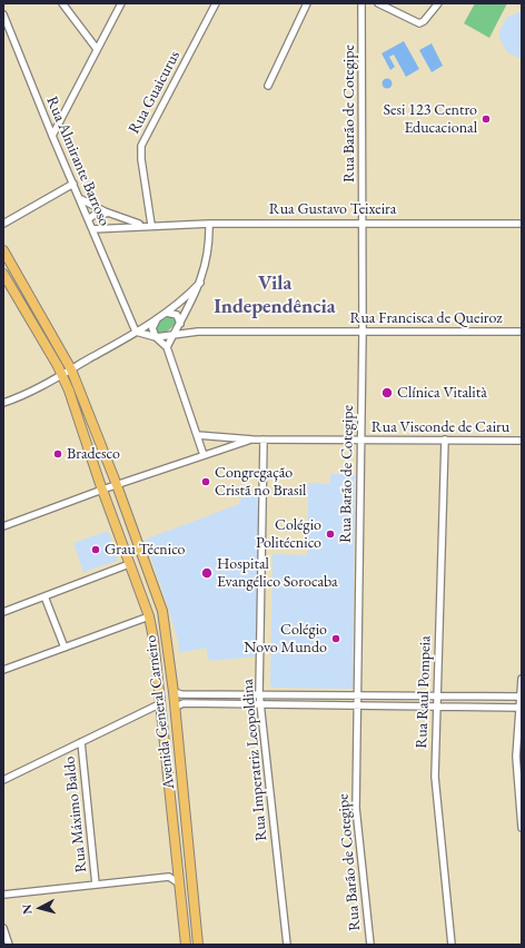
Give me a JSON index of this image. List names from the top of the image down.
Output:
{
  "streets": {
    "main road": ["Avenida General Carneiro"],
    "street": [
      "Rua Guaicurus",
      "Rua Barão de Cotegipe",
      "Rua Almirante Barroso",
      "Rua Gustavo Teixeira",
      "Rua Francisca de Queiroz",
      "Rua Visconde de Cairu",
      "Rua Raul Pompeia",
      "Rua Imperatriz Leopoldina",
      "Rua Máximo Baldo"
    ]
  },
  "crossings": [
    ["Rua Guaicurus", "Rua Gustavo Teixeira"],
    ["Rua Barão de Cotegipe", "Rua Gustavo Teixeira"],
    ["Rua Barão de Cotegipe", "Rua Francisca de Queiroz"],
    ["Rua Barão de Cotegipe", "Rua Visconde de Cairu"],
    ["Rua Almirante Barroso", "Rua Gustavo Teixeira"],
    ["Rua Visconde de Cairu", "Rua Raul Pompeia"],
    ["Rua Visconde de Cairu", "Avenida General Carneiro"],
    ["Rua Visconde de Cairu", "Rua Imperatriz Leopoldina"]
  ],
  "districts": ["Vila Independência"],
  "places": [
    "Sesi 123 Centro Educacional",
    "Clínica Vitalità",
    "Bradesco",
    "Congregação Cristã no Brasil",
    "Colégio Politécnico",
    "Grau Técnico",
    "Hospital Evangélico Sorocaba",
    "Colégio Novo Mundo"
  ],
  "north": "left"
}
